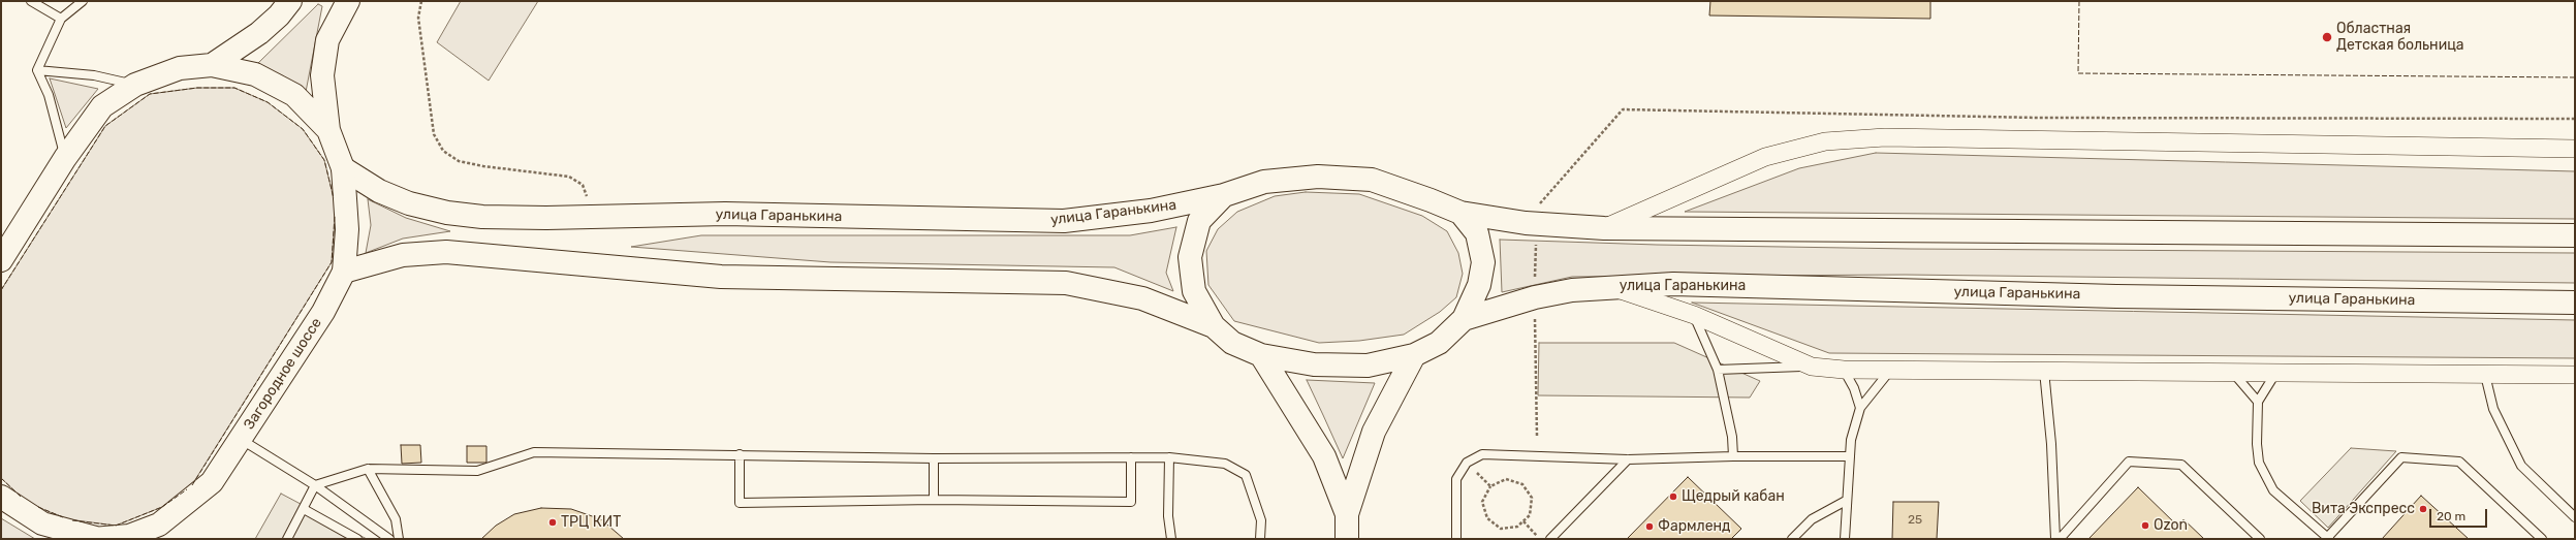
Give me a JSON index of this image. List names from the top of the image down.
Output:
{
  "streets": {
    "main road": ["улица Гаранькина", "Загородное шоссе"]
  },
  "crossings": [
    ["улица Гаранькина", "Загородное шоссе"]
  ],
  "places": [
    "Областная Детская больница",
    "Щедрый кабан",
    "Вита Экспресс",
    "ТРЦ КИТ",
    "Ozon",
    "Фармленд"
  ],
  "house_numbers": ["25"],
  "scale_bar": "20 m"
}
